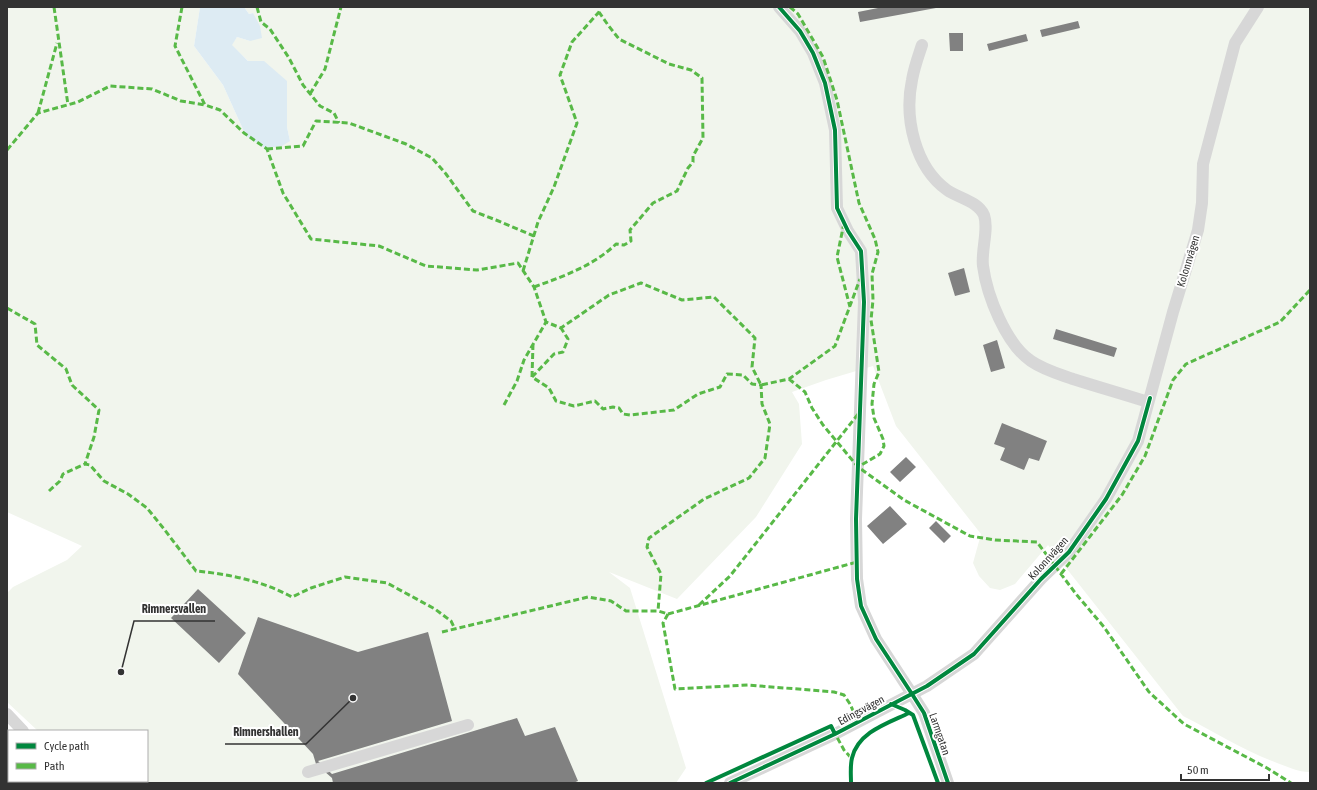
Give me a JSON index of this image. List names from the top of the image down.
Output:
{
  "streets": {
    "street": ["Kolonnvägen", "Edingsvägen", "Larmgatan"]
  },
  "crossings": [
    ["Kolonnvägen", "Edingsvägen"],
    ["Kolonnvägen", "Larmgatan"],
    ["Edingsvägen", "Larmgatan"]
  ],
  "places": ["Rimnersvallen", "Rimnershallen"],
  "legend": ["Cycle path", "Path"],
  "scale_bar": "50 m"
}
